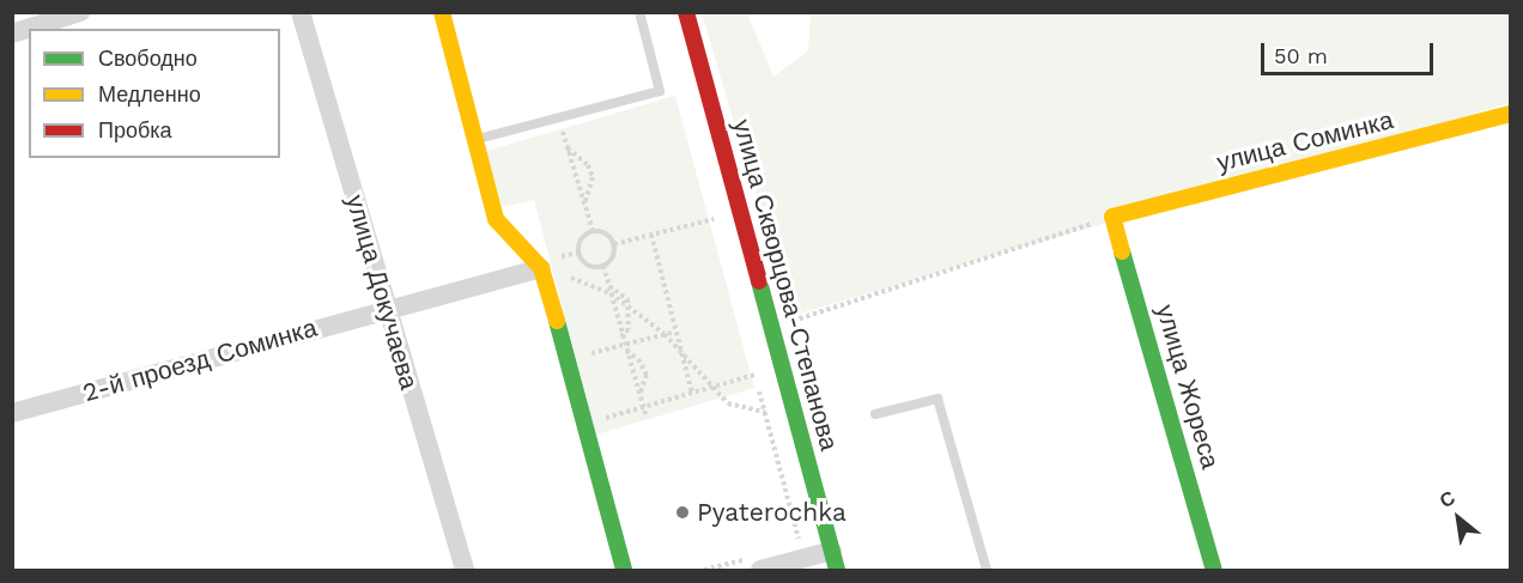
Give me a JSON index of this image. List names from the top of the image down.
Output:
{
  "streets": {
    "street": [
      "улица Соминка",
      "улица Скворцова-Степанова",
      "улица Докучаева",
      "2-й проезд Соминка",
      "улица Жореса"
    ]
  },
  "crossings": [
    ["улица Соминка", "улица Жореса"],
    ["улица Докучаева", "2-й проезд Соминка"]
  ],
  "places": ["Pyaterochka"],
  "legend": ["Свободно", "Медленно", "Пробка"],
  "scale_bar": "50 m",
  "north": "top left"
}
